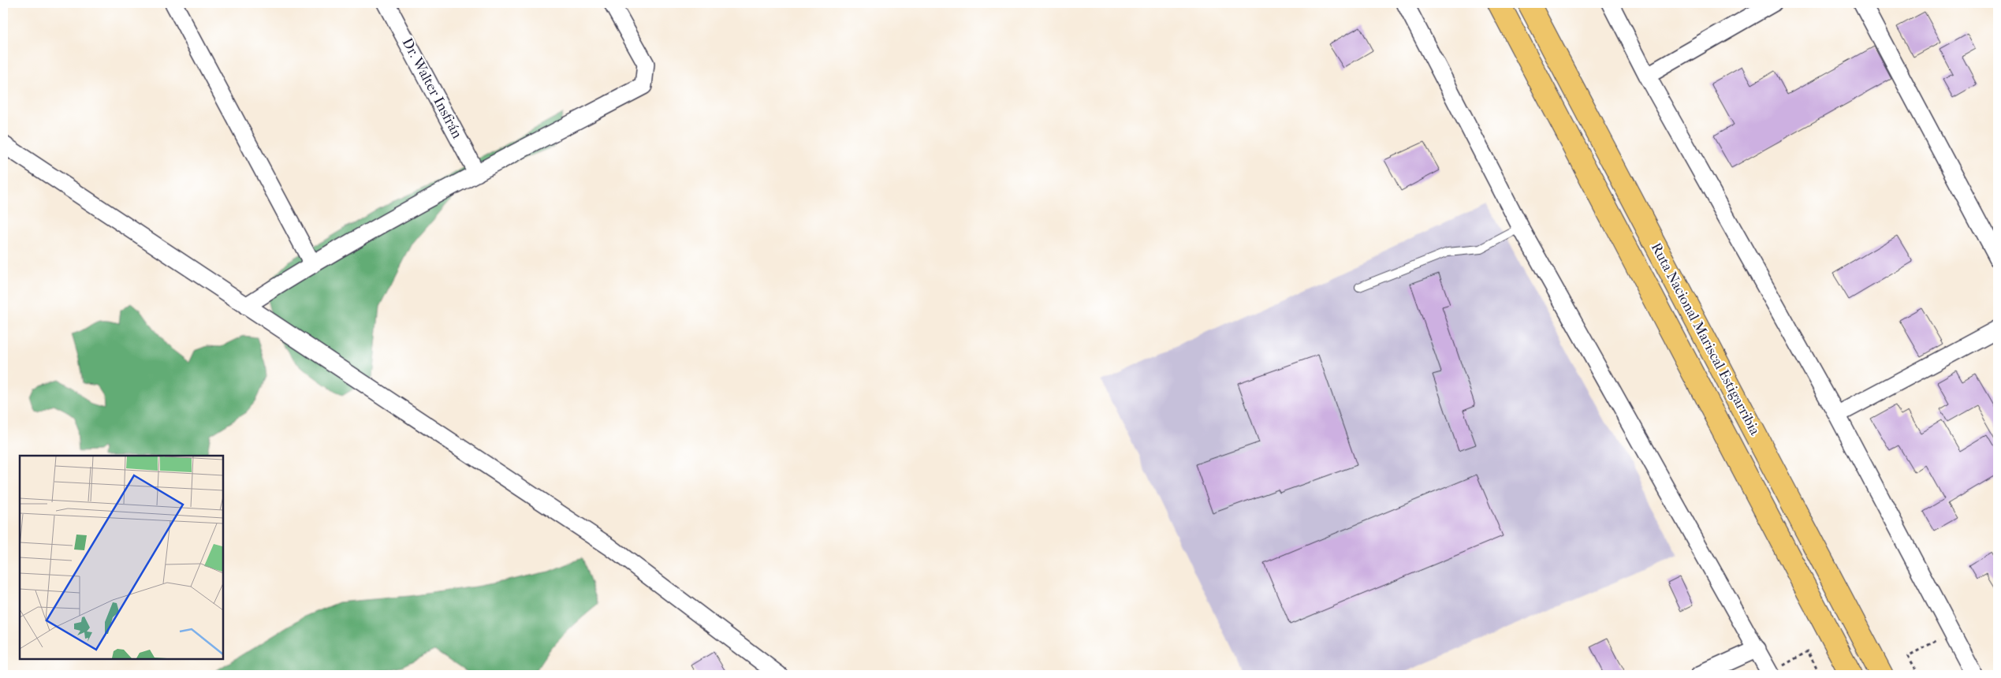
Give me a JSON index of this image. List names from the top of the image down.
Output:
{
  "streets": {
    "highway": ["Ruta Nacional Mariscal Estigarribia"],
    "street": ["Dr. Walter Insfrán"]
  }
}
